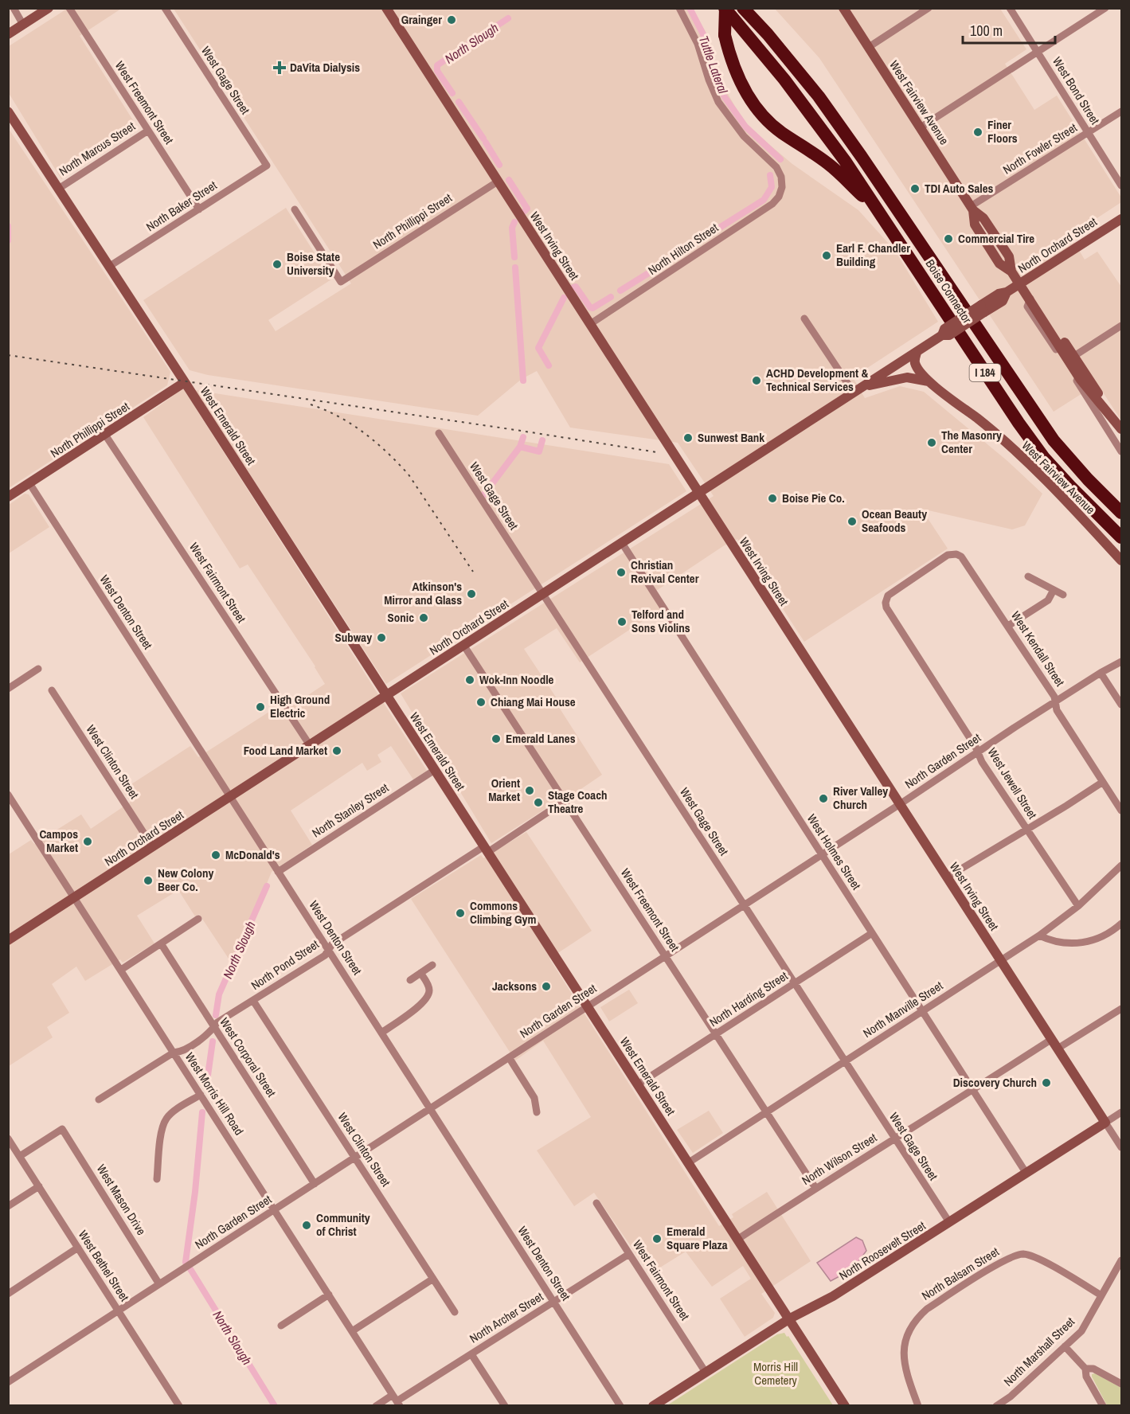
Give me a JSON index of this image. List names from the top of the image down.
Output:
{
  "streets": {
    "highway": ["Boise Connector", "I 184"],
    "street": [
      "West Gage Street",
      "West Bond Street",
      "West Freemont Street",
      "West Fairview Avenue",
      "North Marcus Street",
      "North Fowler Street",
      "North Baker Street",
      "North Phillippi Street",
      "North Orchard Street",
      "West Irving Street",
      "North Hilton Street",
      "West Emerald Street",
      "West Fairmont Street",
      "West Denton Street",
      "West Kendall Street",
      "North Garden Street",
      "West Clinton Street",
      "West Jewell Street",
      "North Stanley Street",
      "West Holmes Street",
      "North Pond Street",
      "North Harding Street",
      "North Manville Street",
      "West Corporal Street",
      "West Morris Hill Road",
      "North Wilson Street",
      "West Mason Drive",
      "North Roosevelt Street",
      "West Bethel Street",
      "North Balsam Street",
      "North Archer Street",
      "North Marshall Street"
    ]
  },
  "crossings": [
    ["West Gage Street", "North Baker Street"],
    ["West Gage Street", "North Orchard Street"],
    ["West Gage Street", "North Garden Street"],
    ["West Gage Street", "North Harding Street"],
    ["West Gage Street", "North Manville Street"],
    ["West Gage Street", "North Wilson Street"],
    ["West Gage Street", "North Roosevelt Street"],
    ["West Bond Street", "North Fowler Street"],
    ["West Freemont Street", "North Marcus Street"],
    ["West Freemont Street", "North Baker Street"],
    ["West Freemont Street", "North Orchard Street"],
    ["West Freemont Street", "North Garden Street"],
    ["West Freemont Street", "North Pond Street"],
    ["West Freemont Street", "North Harding Street"],
    ["West Freemont Street", "North Manville Street"],
    ["West Freemont Street", "North Wilson Street"],
    ["West Fairview Avenue", "North Fowler Street"],
    ["West Fairview Avenue", "North Orchard Street"],
    ["North Marcus Street", "West Emerald Street"],
    ["North Baker Street", "West Emerald Street"],
    ["North Phillippi Street", "West Irving Street"],
    ["North Phillippi Street", "West Emerald Street"],
    ["North Phillippi Street", "West Fairmont Street"],
    ["North Phillippi Street", "West Denton Street"],
    ["North Orchard Street", "West Irving Street"],
    ["North Orchard Street", "West Emerald Street"],
    ["North Orchard Street", "West Fairmont Street"],
    ["North Orchard Street", "West Denton Street"],
    ["North Orchard Street", "West Clinton Street"],
    ["North Orchard Street", "West Holmes Street"],
    ["North Orchard Street", "West Morris Hill Road"],
    ["West Irving Street", "North Hilton Street"],
    ["West Irving Street", "North Garden Street"],
    ["West Irving Street", "North Manville Street"],
    ["West Irving Street", "North Wilson Street"],
    ["West Irving Street", "North Roosevelt Street"],
    ["West Emerald Street", "North Garden Street"],
    ["West Emerald Street", "North Stanley Street"],
    ["West Emerald Street", "North Pond Street"],
    ["West Emerald Street", "North Harding Street"],
    ["West Emerald Street", "North Manville Street"],
    ["West Emerald Street", "North Wilson Street"],
    ["West Emerald Street", "North Roosevelt Street"],
    ["West Fairmont Street", "North Roosevelt Street"],
    ["West Fairmont Street", "North Archer Street"],
    ["West Denton Street", "North Garden Street"],
    ["West Denton Street", "North Stanley Street"],
    ["West Denton Street", "North Pond Street"],
    ["West Denton Street", "North Archer Street"],
    ["West Kendall Street", "North Garden Street"],
    ["West Kendall Street", "West Jewell Street"],
    ["North Garden Street", "West Clinton Street"],
    ["North Garden Street", "West Jewell Street"],
    ["North Garden Street", "West Holmes Street"],
    ["North Garden Street", "West Corporal Street"],
    ["North Garden Street", "West Morris Hill Road"],
    ["North Garden Street", "West Mason Drive"],
    ["North Garden Street", "West Bethel Street"],
    ["West Clinton Street", "North Pond Street"],
    ["West Jewell Street", "North Manville Street"],
    ["West Holmes Street", "North Harding Street"],
    ["West Holmes Street", "North Manville Street"],
    ["West Holmes Street", "North Wilson Street"],
    ["West Holmes Street", "North Roosevelt Street"],
    ["North Pond Street", "West Corporal Street"],
    ["North Pond Street", "West Morris Hill Road"],
    ["West Morris Hill Road", "North Archer Street"],
    ["West Mason Drive", "West Bethel Street"],
    ["North Balsam Street", "North Marshall Street"]
  ],
  "water": ["North Slough", "Tuttle Lateral"],
  "parks": ["Morris Hill Cemetery"],
  "places": {
    "other": [
      "Grainger",
      "Finer Floors",
      "TDI Auto Sales",
      "Commercial Tire",
      "Earl F. Chandler Building",
      "Boise State University",
      "ACHD Development & Technical Services",
      "Sunwest Bank",
      "The Masonry Center",
      "Boise Pie Co.",
      "Ocean Beauty Seafoods",
      "Christian Revival Center",
      "Atkinson's Mirror and Glass",
      "Sonic",
      "Telford and Sons Violins",
      "Subway",
      "Wok-Inn Noodle",
      "Chiang Mai House",
      "High Ground Electric",
      "Emerald Lanes",
      "Food Land Market",
      "Orient Market",
      "River Valley Church",
      "Stage Coach Theatre",
      "Campos Market",
      "McDonald's",
      "New Colony Beer Co.",
      "Commons Climbing Gym",
      "Jacksons",
      "Discovery Church",
      "Community of Christ",
      "Emerald Square Plaza"
    ],
    "health": ["DaVita Dialysis"]
  },
  "scale_bar": "100 m"
}
